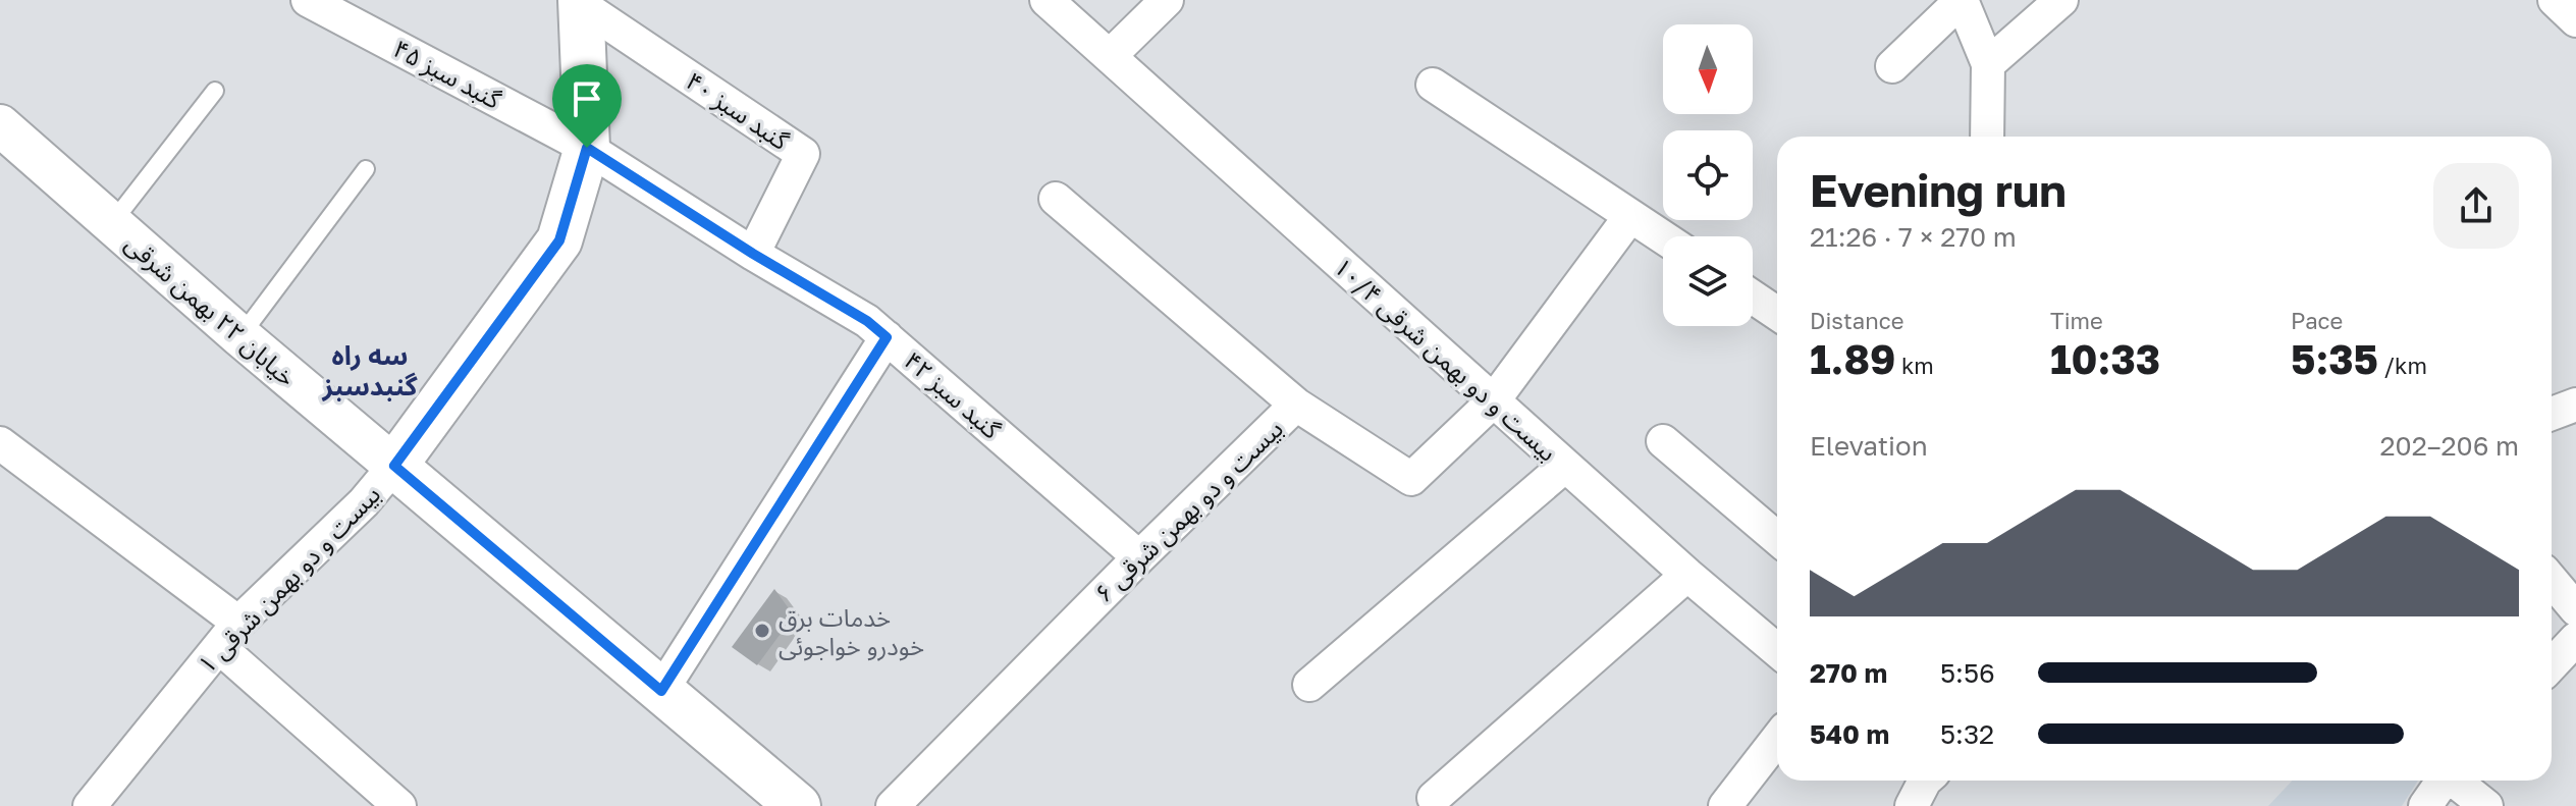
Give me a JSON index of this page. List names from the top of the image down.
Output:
{
  "streets": {
    "main road": ["خیابان ۲۲ بهمن شرقی"],
    "street": [
      "گنبد سبز ۴۵",
      "گنبد سبز ۴۰",
      "بیست و دو بهمن شرقی ۱۰/۴",
      "گنبد سبز ۴۲",
      "بیست و دو بهمن شرقی ۶",
      "بیست و دو بهمن شرقی ۱"
    ]
  },
  "crossings": [
    ["گنبد سبز ۴۵", "گنبد سبز ۴۲"],
    ["گنبد سبز ۴۰", "گنبد سبز ۴۲"],
    ["خیابان ۲۲ بهمن شرقی", "بیست و دو بهمن شرقی ۱"],
    ["گنبد سبز ۴۲", "بیست و دو بهمن شرقی ۶"]
  ],
  "districts": ["سه راه گنبدسبز"],
  "places": ["خدمات برق خودرو خواجوئی"],
  "north": "bottom",
  "page": {
    "heading": ["Evening run", "21:26 · 7 × 270 m"],
    "stats": [
      ["Distance", "1.89 km"],
      ["Time", "10:33"],
      ["Pace", "5:35 /km"]
    ],
    "chart": ["Elevation", "202–206 m"],
    "list": [
      {
        "name": "270 m",
        "note": "5:56"
      },
      {
        "name": "540 m",
        "note": "5:32"
      }
    ]
  }
}
